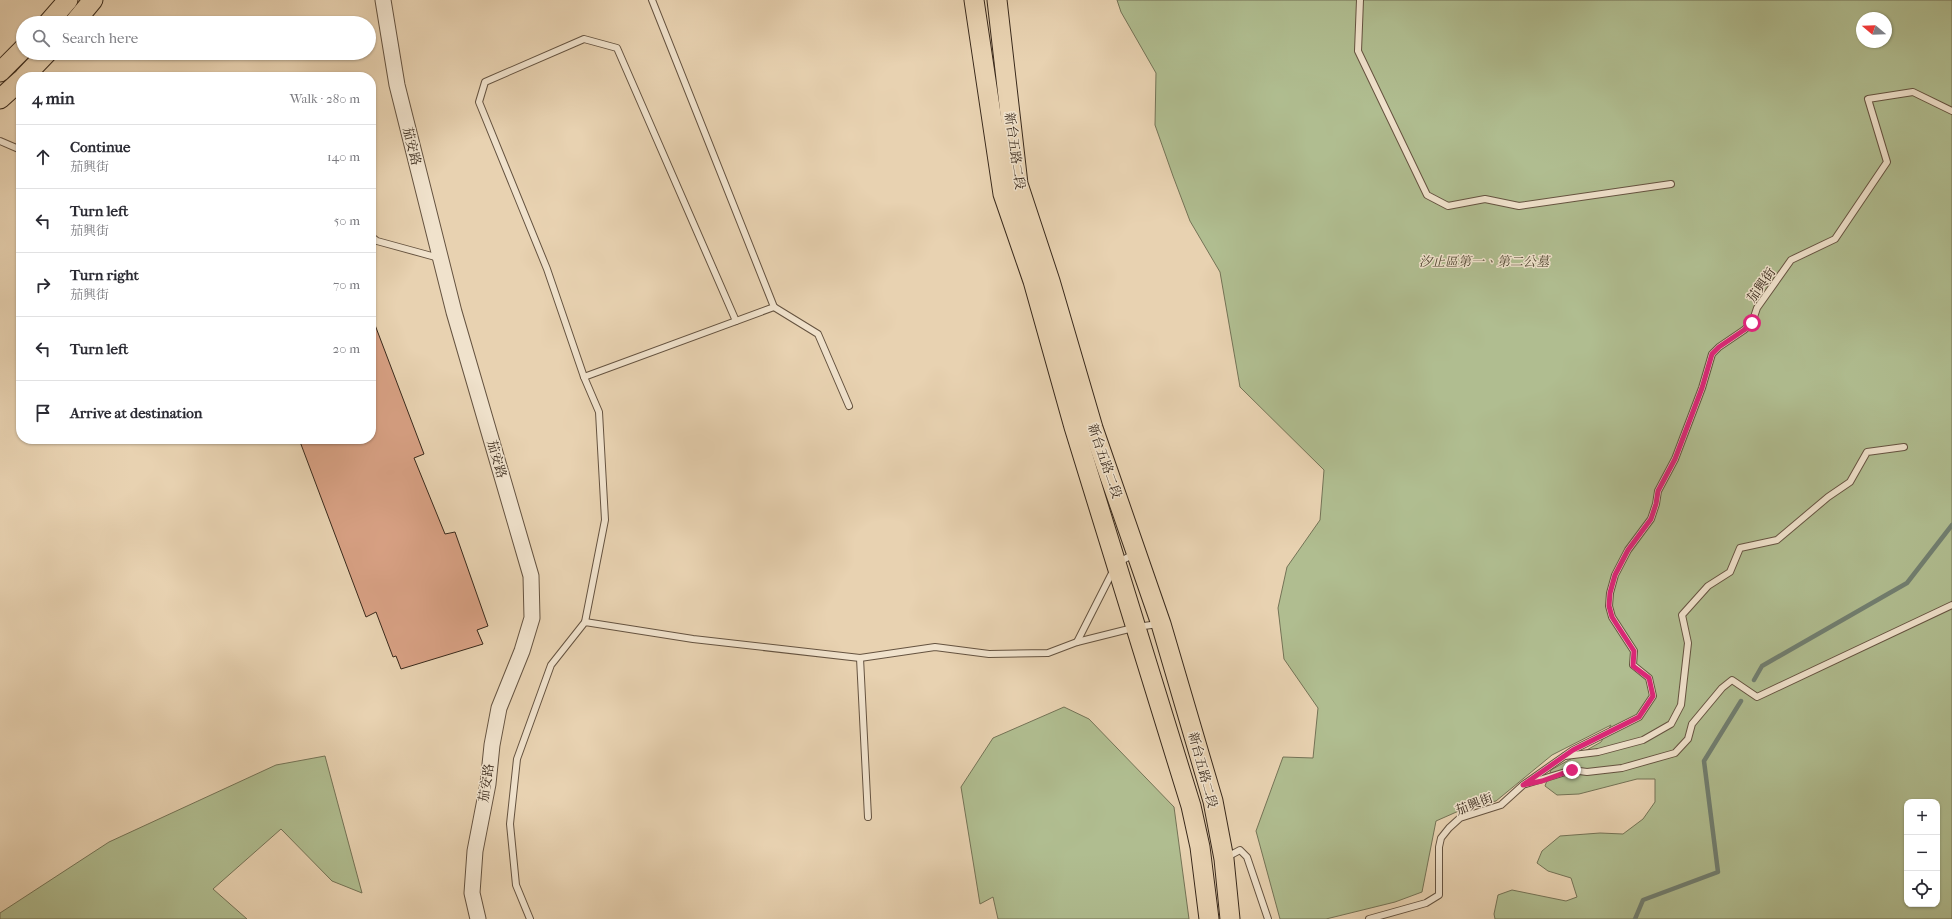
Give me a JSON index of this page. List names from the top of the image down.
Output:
{
  "streets": {
    "main road": ["新台五路二段"],
    "street": ["茄安路"],
    "lane": ["茄興街"]
  },
  "parks": ["汐止區第一、第二公墓"],
  "north": "left",
  "page": {
    "search": "Search here",
    "heading": ["4 min", "Walk · 280 m"],
    "list": [
      ["Continue", "茄興街", "140 m"],
      ["Turn left", "茄興街", "50 m"],
      ["Turn right", "茄興街", "70 m"],
      ["Turn left", "20 m"],
      "Arrive at destination"
    ],
    "map_buttons": ["+", "−"]
  }
}
